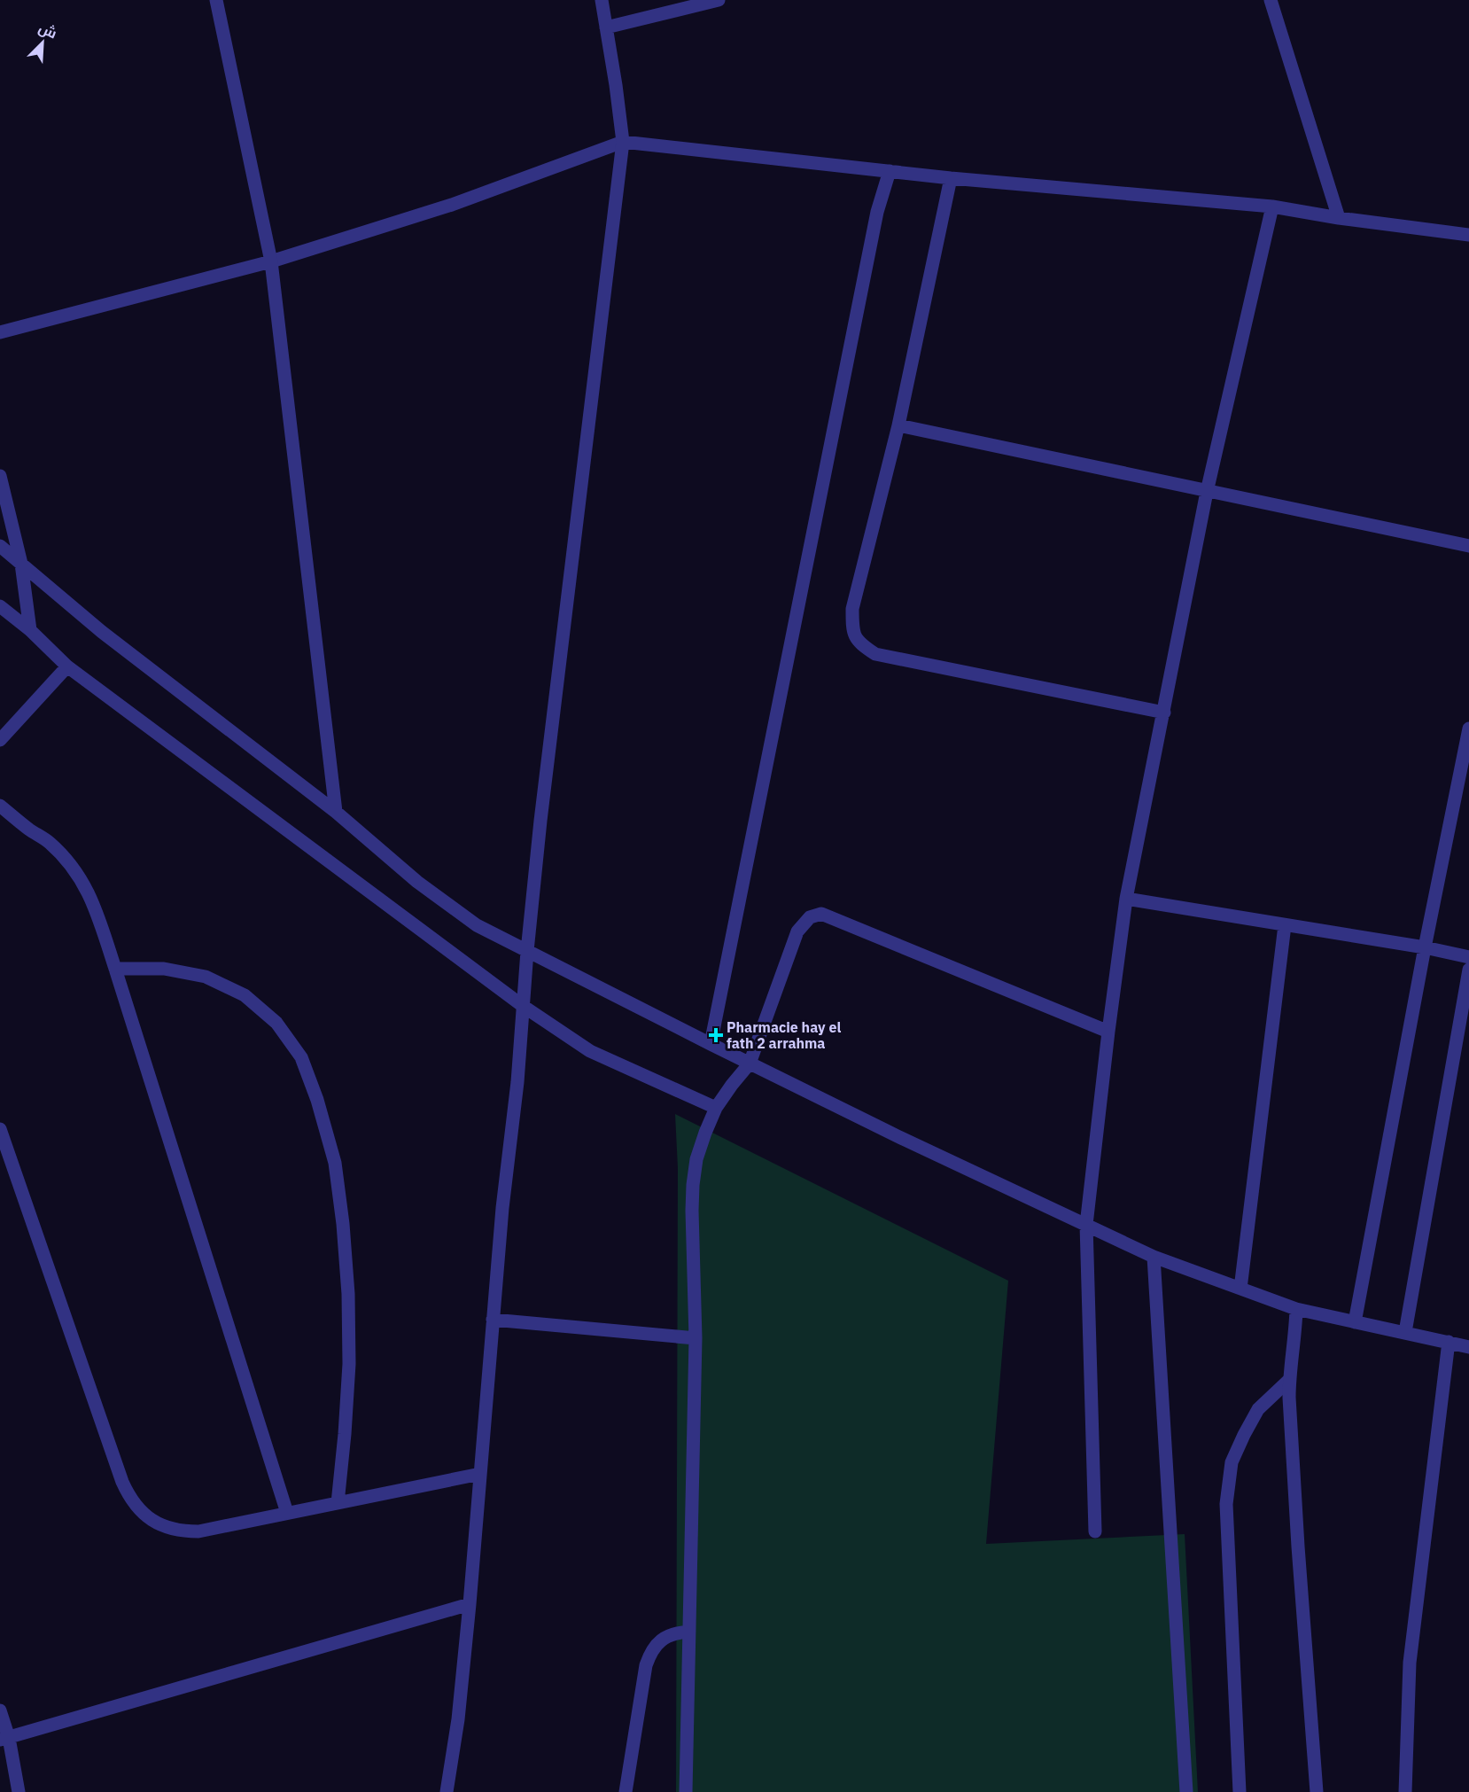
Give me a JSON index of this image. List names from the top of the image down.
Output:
{
  "places": {
    "health": ["Pharmacie hay el fath 2 arrahma"]
  },
  "north": "top right"
}
